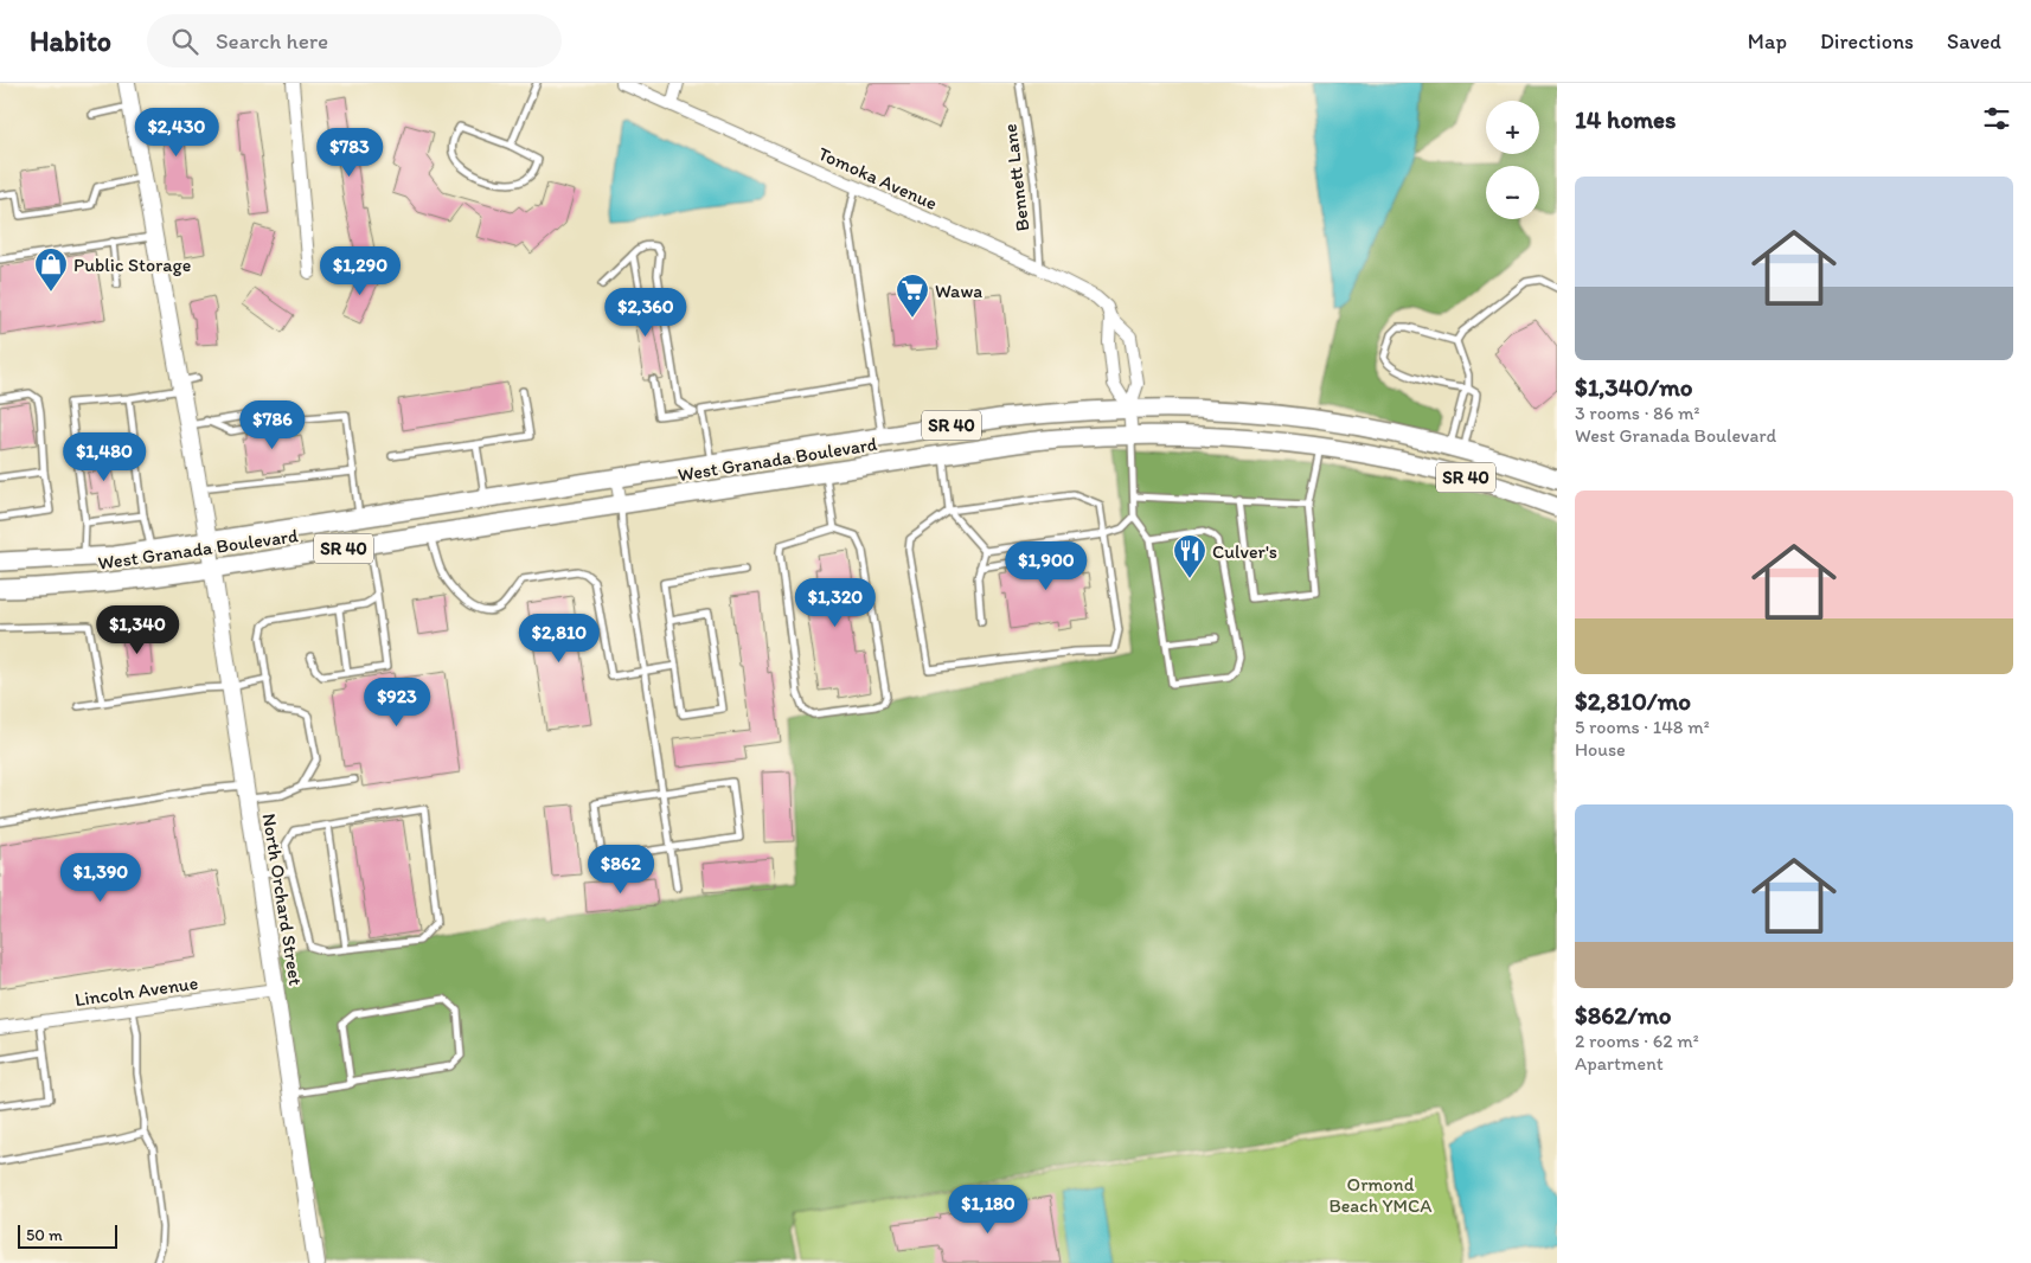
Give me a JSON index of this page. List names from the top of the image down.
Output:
{
  "streets": {
    "main road": ["SR 40", "West Granada Boulevard"],
    "street": ["Tomoka Avenue", "North Orchard Street", "Lincoln Avenue"],
    "lane": ["Bennett Lane"]
  },
  "crossings": [
    ["Tomoka Avenue", "Bennett Lane"],
    ["Tomoka Avenue", "West Granada Boulevard"],
    ["West Granada Boulevard", "North Orchard Street"],
    ["North Orchard Street", "Lincoln Avenue"]
  ],
  "parks": ["Ormond Beach YMCA"],
  "places": {
    "shop": ["Public Storage"],
    "supermarket": ["Wawa"],
    "restaurant": ["Culver's"]
  },
  "scale_bar": "50 m",
  "page": {
    "header": "Habito",
    "search": "Search here",
    "nav": ["Map", "Directions", "Saved"],
    "heading": "14 homes",
    "map_buttons": ["+", "−"],
    "price": [
      "$2,430",
      "$783",
      "$1,290",
      "$2,360",
      "$786",
      "$1,480",
      "$1,900",
      "$1,320",
      "$1,340",
      "$2,810",
      "$923",
      "$862",
      "$1,390",
      "$1,180"
    ],
    "list": [
      {
        "name": "$1,340/mo",
        "note": "3 rooms · 86 m² · West Granada Boulevard"
      },
      {
        "name": "$2,810/mo",
        "note": "5 rooms · 148 m² · House"
      },
      {
        "name": "$862/mo",
        "note": "2 rooms · 62 m² · Apartment"
      }
    ],
    "scale": "50 m"
  }
}
